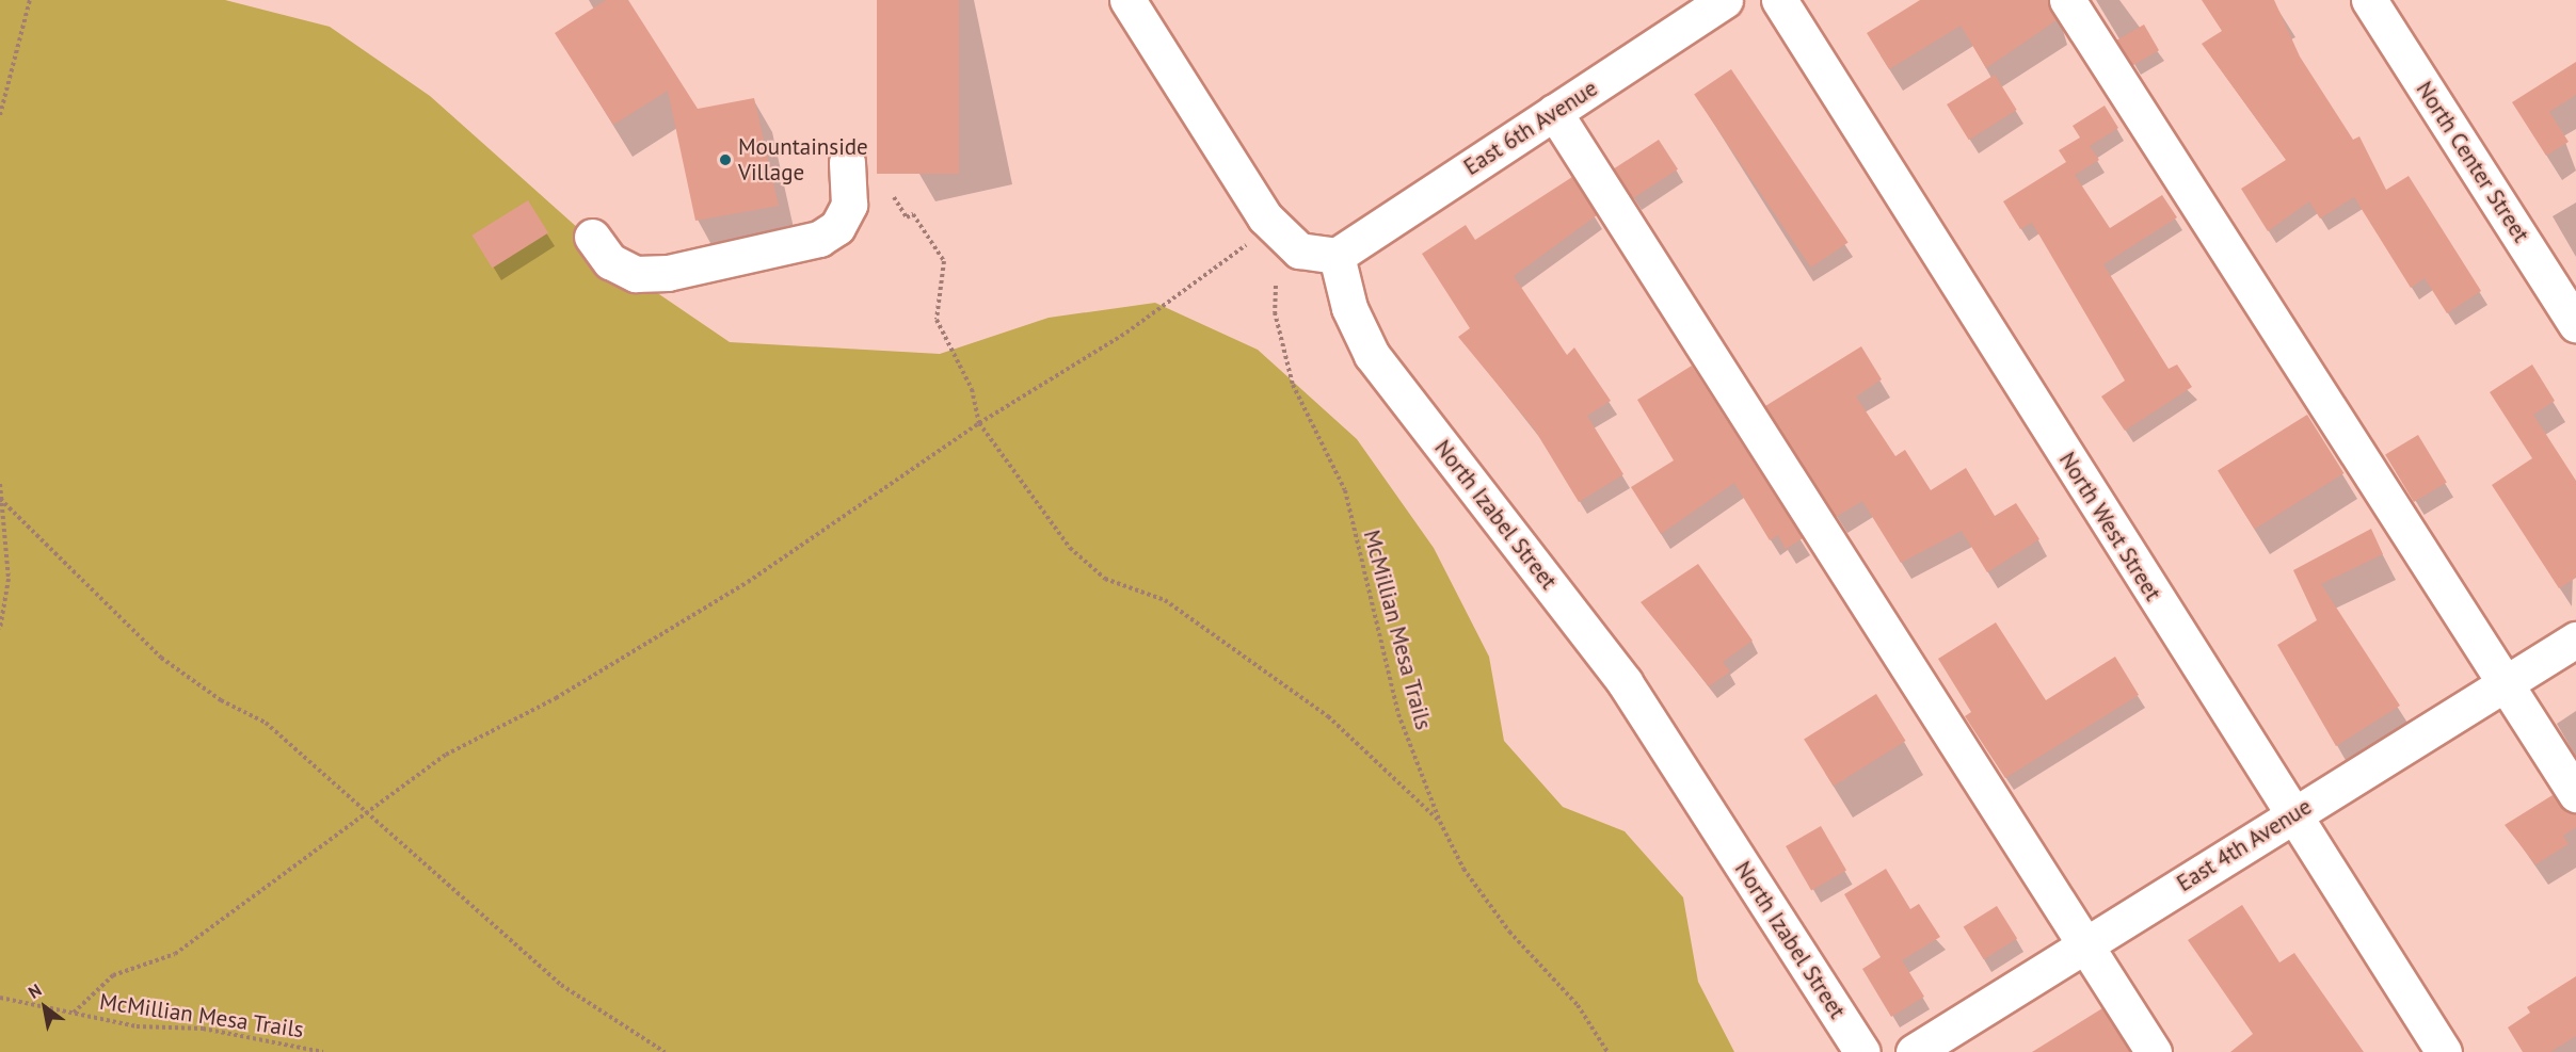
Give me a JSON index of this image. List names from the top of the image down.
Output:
{
  "streets": {
    "street": [
      "East 6th Avenue",
      "North Center Street",
      "North Izabel Street",
      "North West Street",
      "East 4th Avenue"
    ],
    "path": ["McMillian Mesa Trails"]
  },
  "crossings": [
    ["East 6th Avenue", "North Izabel Street"],
    ["North West Street", "East 4th Avenue"]
  ],
  "places": ["Mountainside Village"],
  "north": "top left"
}
